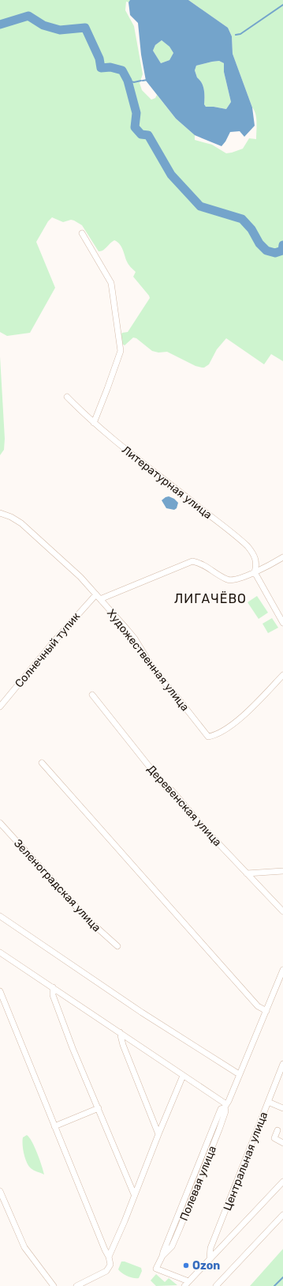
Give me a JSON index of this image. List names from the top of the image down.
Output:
{
  "streets": {
    "street": [
      "Литературная улица",
      "Солнечный тупик",
      "Художественная улица",
      "Деревенская улица",
      "Зеленоградская улица",
      "Центральная улица",
      "Полевая улица"
    ]
  },
  "crossings": [
    ["Солнечный тупик", "Художественная улица"]
  ],
  "districts": ["ЛИГАЧЁВО"],
  "places": ["Ozon"]
}
